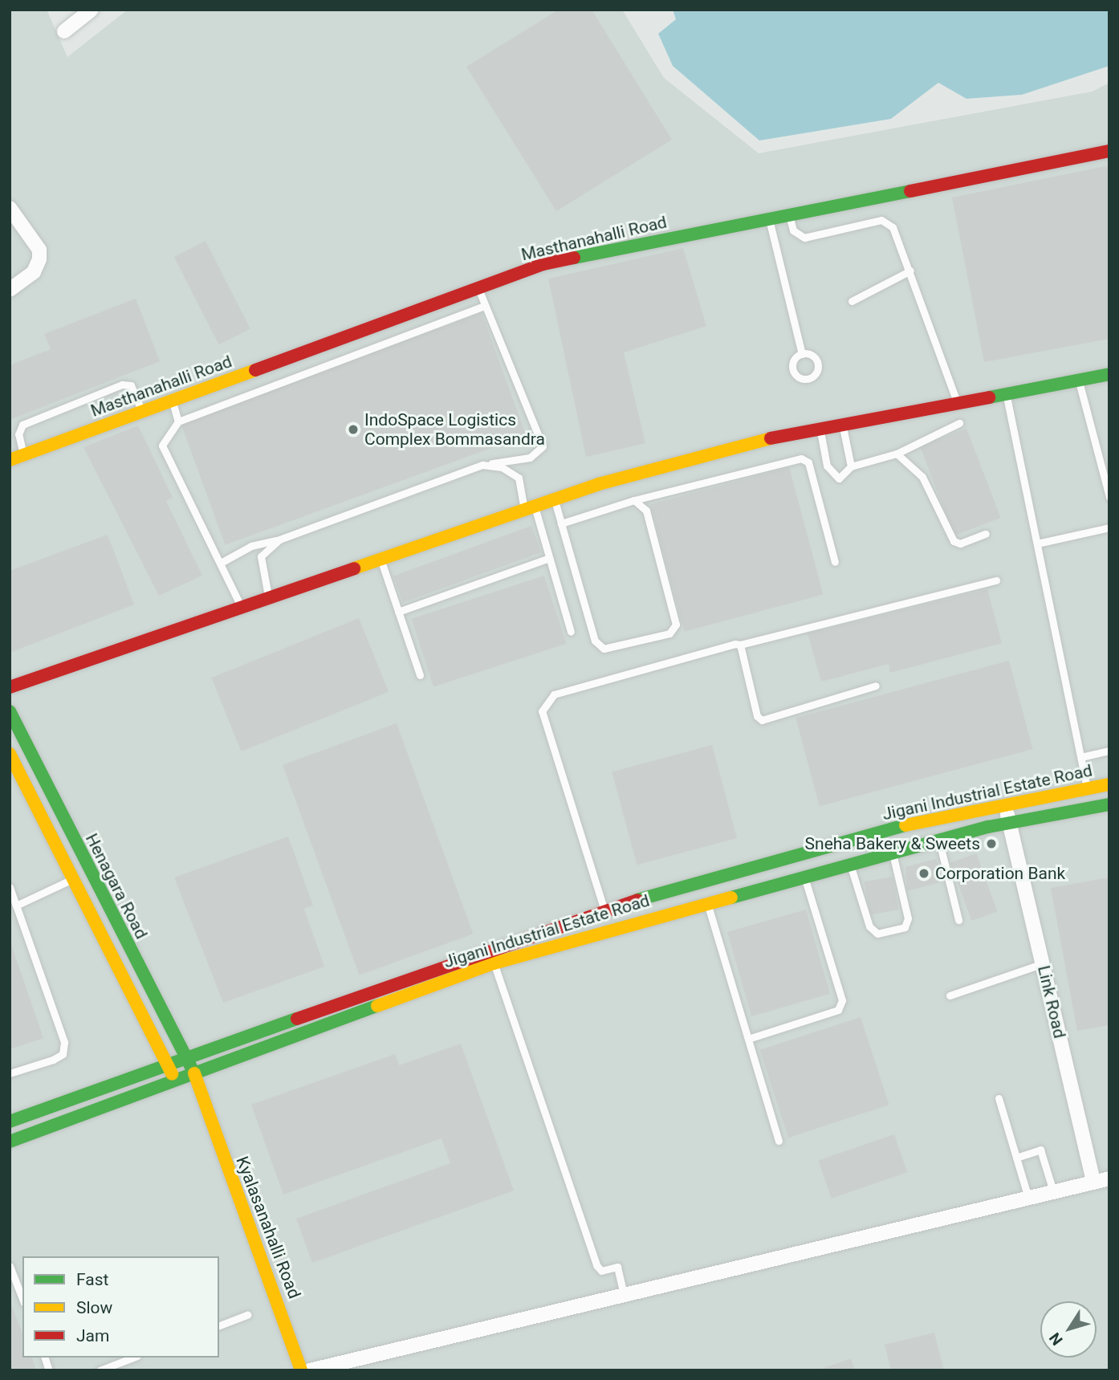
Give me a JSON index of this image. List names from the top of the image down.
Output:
{
  "streets": {
    "street": [
      "Masthanahalli Road",
      "Jigani Industrial Estate Road",
      "Henagara Road",
      "Link Road",
      "Kyalasanahalli Road"
    ]
  },
  "crossings": [
    ["Jigani Industrial Estate Road", "Henagara Road"],
    ["Jigani Industrial Estate Road", "Link Road"],
    ["Jigani Industrial Estate Road", "Kyalasanahalli Road"],
    ["Henagara Road", "Kyalasanahalli Road"]
  ],
  "places": ["IndoSpace Logistics Complex Bommasandra", "Sneha Bakery & Sweets", "Corporation Bank"],
  "legend": ["Fast", "Slow", "Jam"],
  "north": "bottom left"
}
